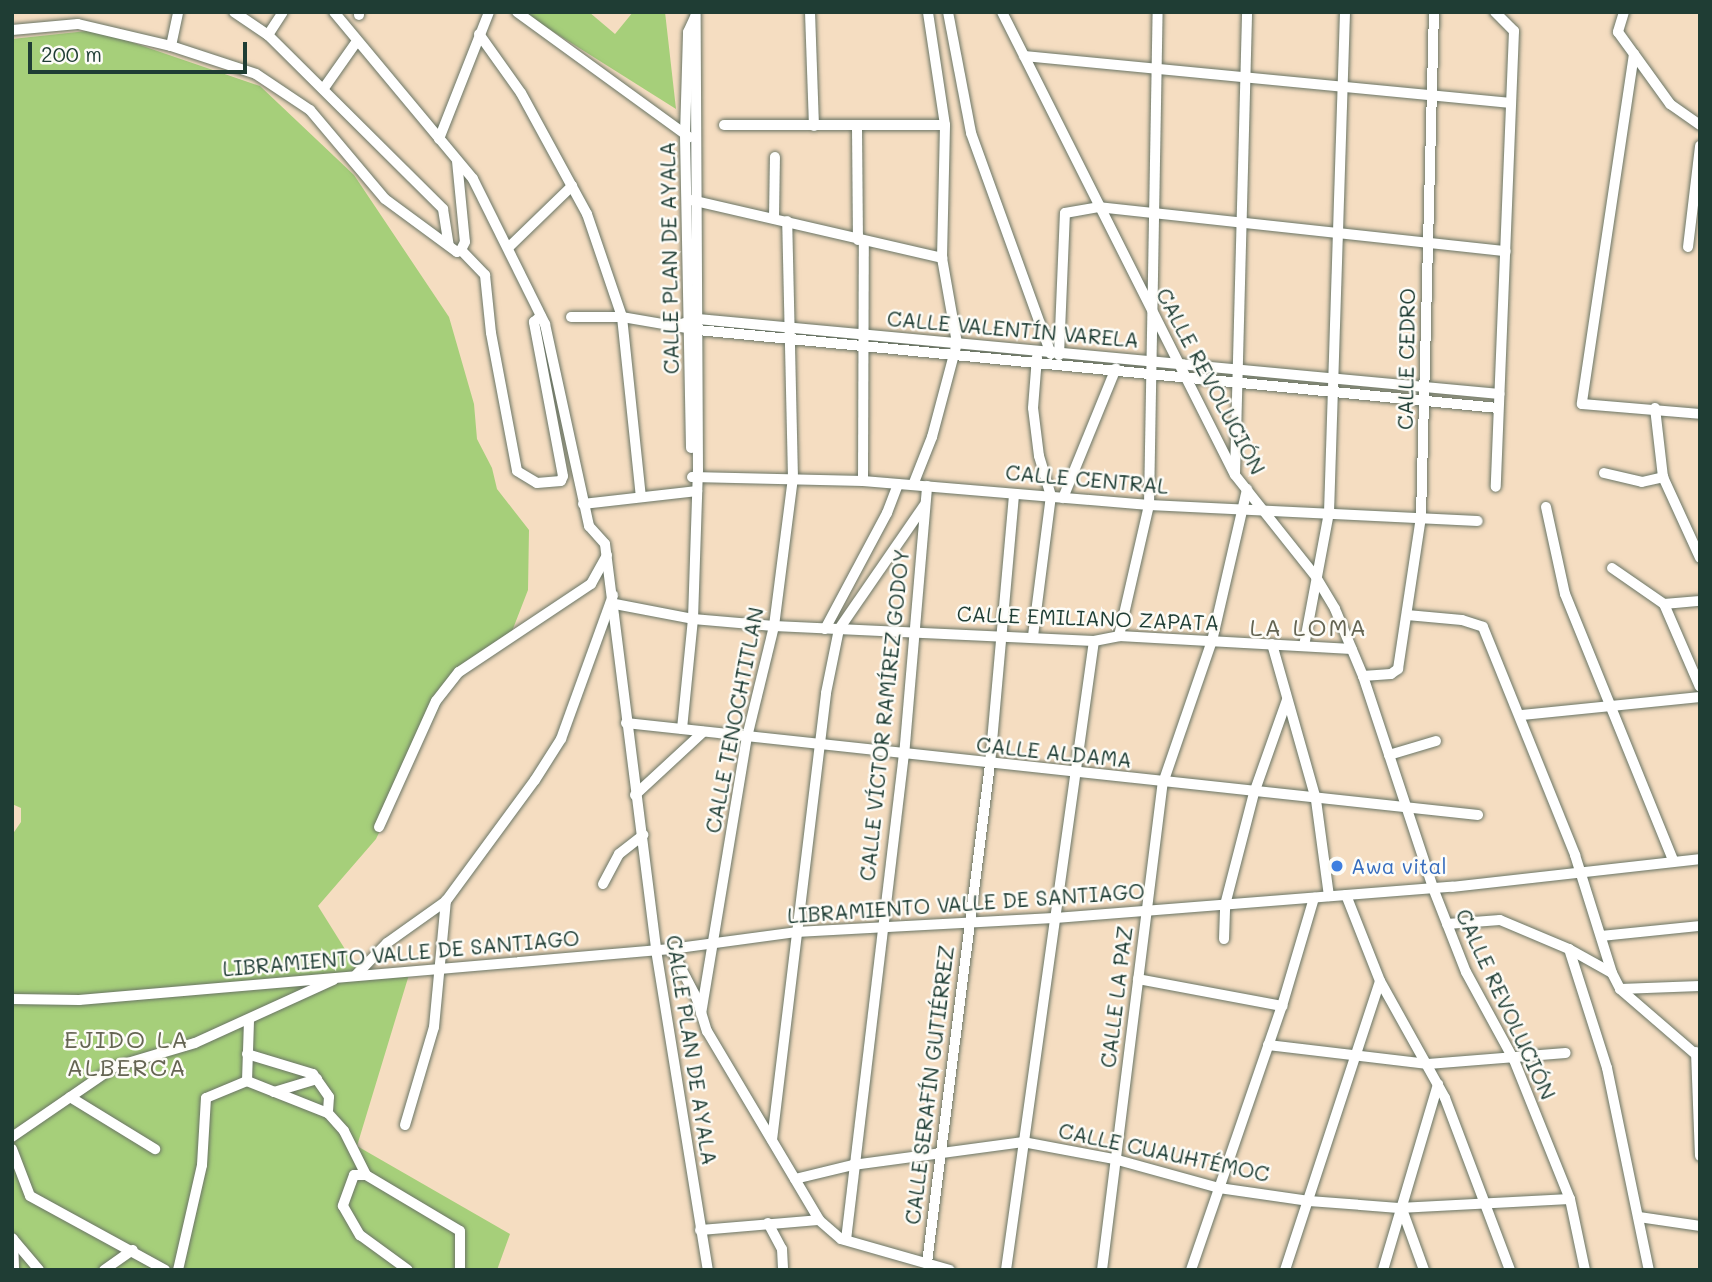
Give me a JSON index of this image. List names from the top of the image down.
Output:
{
  "streets": {
    "street": [
      "CALLE PLAN DE AYALA",
      "CALLE VALENTÍN VARELA",
      "CALLE CEDRO",
      "CALLE REVOLUCIÓN",
      "CALLE CENTRAL",
      "CALLE EMILIANO ZAPATA",
      "CALLE VÍCTOR RAMÍREZ GODOY",
      "CALLE TENOCHTITLAN",
      "CALLE ALDAMA",
      "LIBRAMIENTO VALLE DE SANTIAGO",
      "CALLE LA PAZ",
      "CALLE SERAFÍN GUTIÉRREZ",
      "CALLE CUAUHTÉMOC"
    ]
  },
  "crossings": [
    ["CALLE PLAN DE AYALA", "CALLE VALENTÍN VARELA"],
    ["CALLE PLAN DE AYALA", "CALLE CENTRAL"],
    ["CALLE PLAN DE AYALA", "CALLE EMILIANO ZAPATA"],
    ["CALLE PLAN DE AYALA", "CALLE ALDAMA"],
    ["CALLE PLAN DE AYALA", "LIBRAMIENTO VALLE DE SANTIAGO"],
    ["CALLE VALENTÍN VARELA", "CALLE CEDRO"],
    ["CALLE VALENTÍN VARELA", "CALLE REVOLUCIÓN"],
    ["CALLE VALENTÍN VARELA", "CALLE TENOCHTITLAN"],
    ["CALLE CEDRO", "CALLE REVOLUCIÓN"],
    ["CALLE CEDRO", "CALLE CENTRAL"],
    ["CALLE REVOLUCIÓN", "CALLE CENTRAL"],
    ["CALLE REVOLUCIÓN", "CALLE EMILIANO ZAPATA"],
    ["CALLE REVOLUCIÓN", "CALLE ALDAMA"],
    ["CALLE REVOLUCIÓN", "LIBRAMIENTO VALLE DE SANTIAGO"],
    ["CALLE REVOLUCIÓN", "CALLE LA PAZ"],
    ["CALLE REVOLUCIÓN", "CALLE CUAUHTÉMOC"],
    ["CALLE CENTRAL", "CALLE VÍCTOR RAMÍREZ GODOY"],
    ["CALLE CENTRAL", "CALLE TENOCHTITLAN"],
    ["CALLE CENTRAL", "CALLE LA PAZ"],
    ["CALLE CENTRAL", "CALLE SERAFÍN GUTIÉRREZ"],
    ["CALLE EMILIANO ZAPATA", "CALLE VÍCTOR RAMÍREZ GODOY"],
    ["CALLE EMILIANO ZAPATA", "CALLE TENOCHTITLAN"],
    ["CALLE EMILIANO ZAPATA", "CALLE LA PAZ"],
    ["CALLE EMILIANO ZAPATA", "CALLE SERAFÍN GUTIÉRREZ"],
    ["CALLE VÍCTOR RAMÍREZ GODOY", "CALLE ALDAMA"],
    ["CALLE VÍCTOR RAMÍREZ GODOY", "LIBRAMIENTO VALLE DE SANTIAGO"],
    ["CALLE VÍCTOR RAMÍREZ GODOY", "CALLE CUAUHTÉMOC"],
    ["CALLE TENOCHTITLAN", "CALLE ALDAMA"],
    ["CALLE TENOCHTITLAN", "LIBRAMIENTO VALLE DE SANTIAGO"],
    ["CALLE ALDAMA", "CALLE LA PAZ"],
    ["CALLE ALDAMA", "CALLE SERAFÍN GUTIÉRREZ"],
    ["LIBRAMIENTO VALLE DE SANTIAGO", "CALLE LA PAZ"],
    ["LIBRAMIENTO VALLE DE SANTIAGO", "CALLE SERAFÍN GUTIÉRREZ"],
    ["CALLE LA PAZ", "CALLE CUAUHTÉMOC"],
    ["CALLE SERAFÍN GUTIÉRREZ", "CALLE CUAUHTÉMOC"]
  ],
  "districts": ["LA LOMA", "EJIDO LA ALBERCA"],
  "places": ["Awa vital"],
  "scale_bar": "200 m"
}
